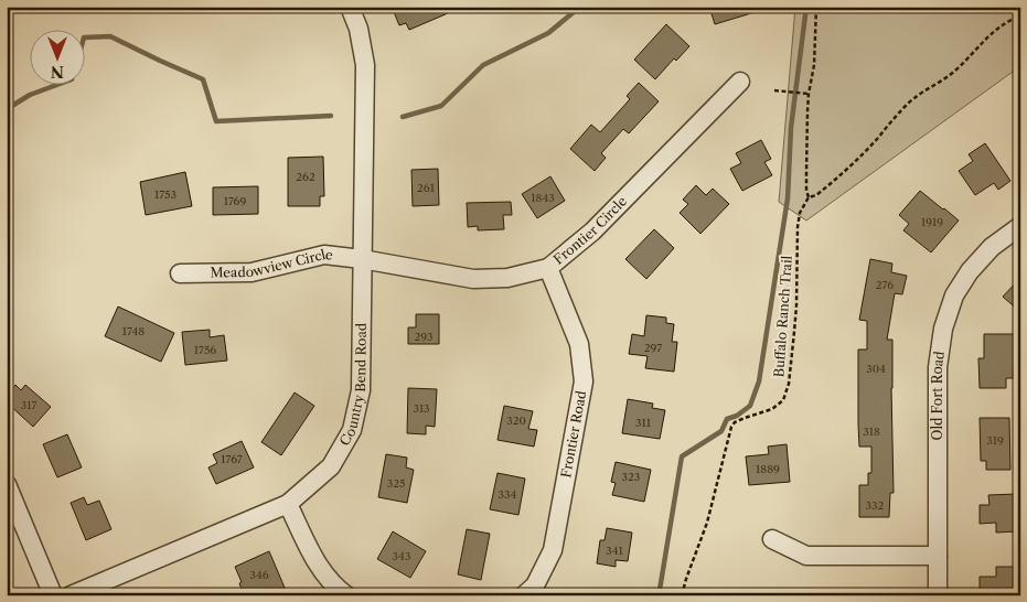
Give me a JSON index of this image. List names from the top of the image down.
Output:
{
  "streets": {
    "street": [
      "Frontier Circle",
      "Meadowview Circle",
      "Country Bend Road",
      "Old Fort Road",
      "Frontier Road"
    ],
    "path": ["Buffalo Ranch Trail"]
  },
  "crossings": [
    ["Frontier Circle", "Meadowview Circle"],
    ["Frontier Circle", "Country Bend Road"],
    ["Frontier Circle", "Frontier Road"],
    ["Meadowview Circle", "Country Bend Road"]
  ],
  "house_numbers": [
    "262",
    "261",
    "1753",
    "1843",
    "1769",
    "1919",
    "276",
    "1748",
    "293",
    "297",
    "1756",
    "304",
    "317",
    "313",
    "320",
    "311",
    "318",
    "319",
    "1767",
    "1889",
    "323",
    "325",
    "334",
    "332",
    "341",
    "343",
    "346"
  ],
  "north": "bottom"
}
